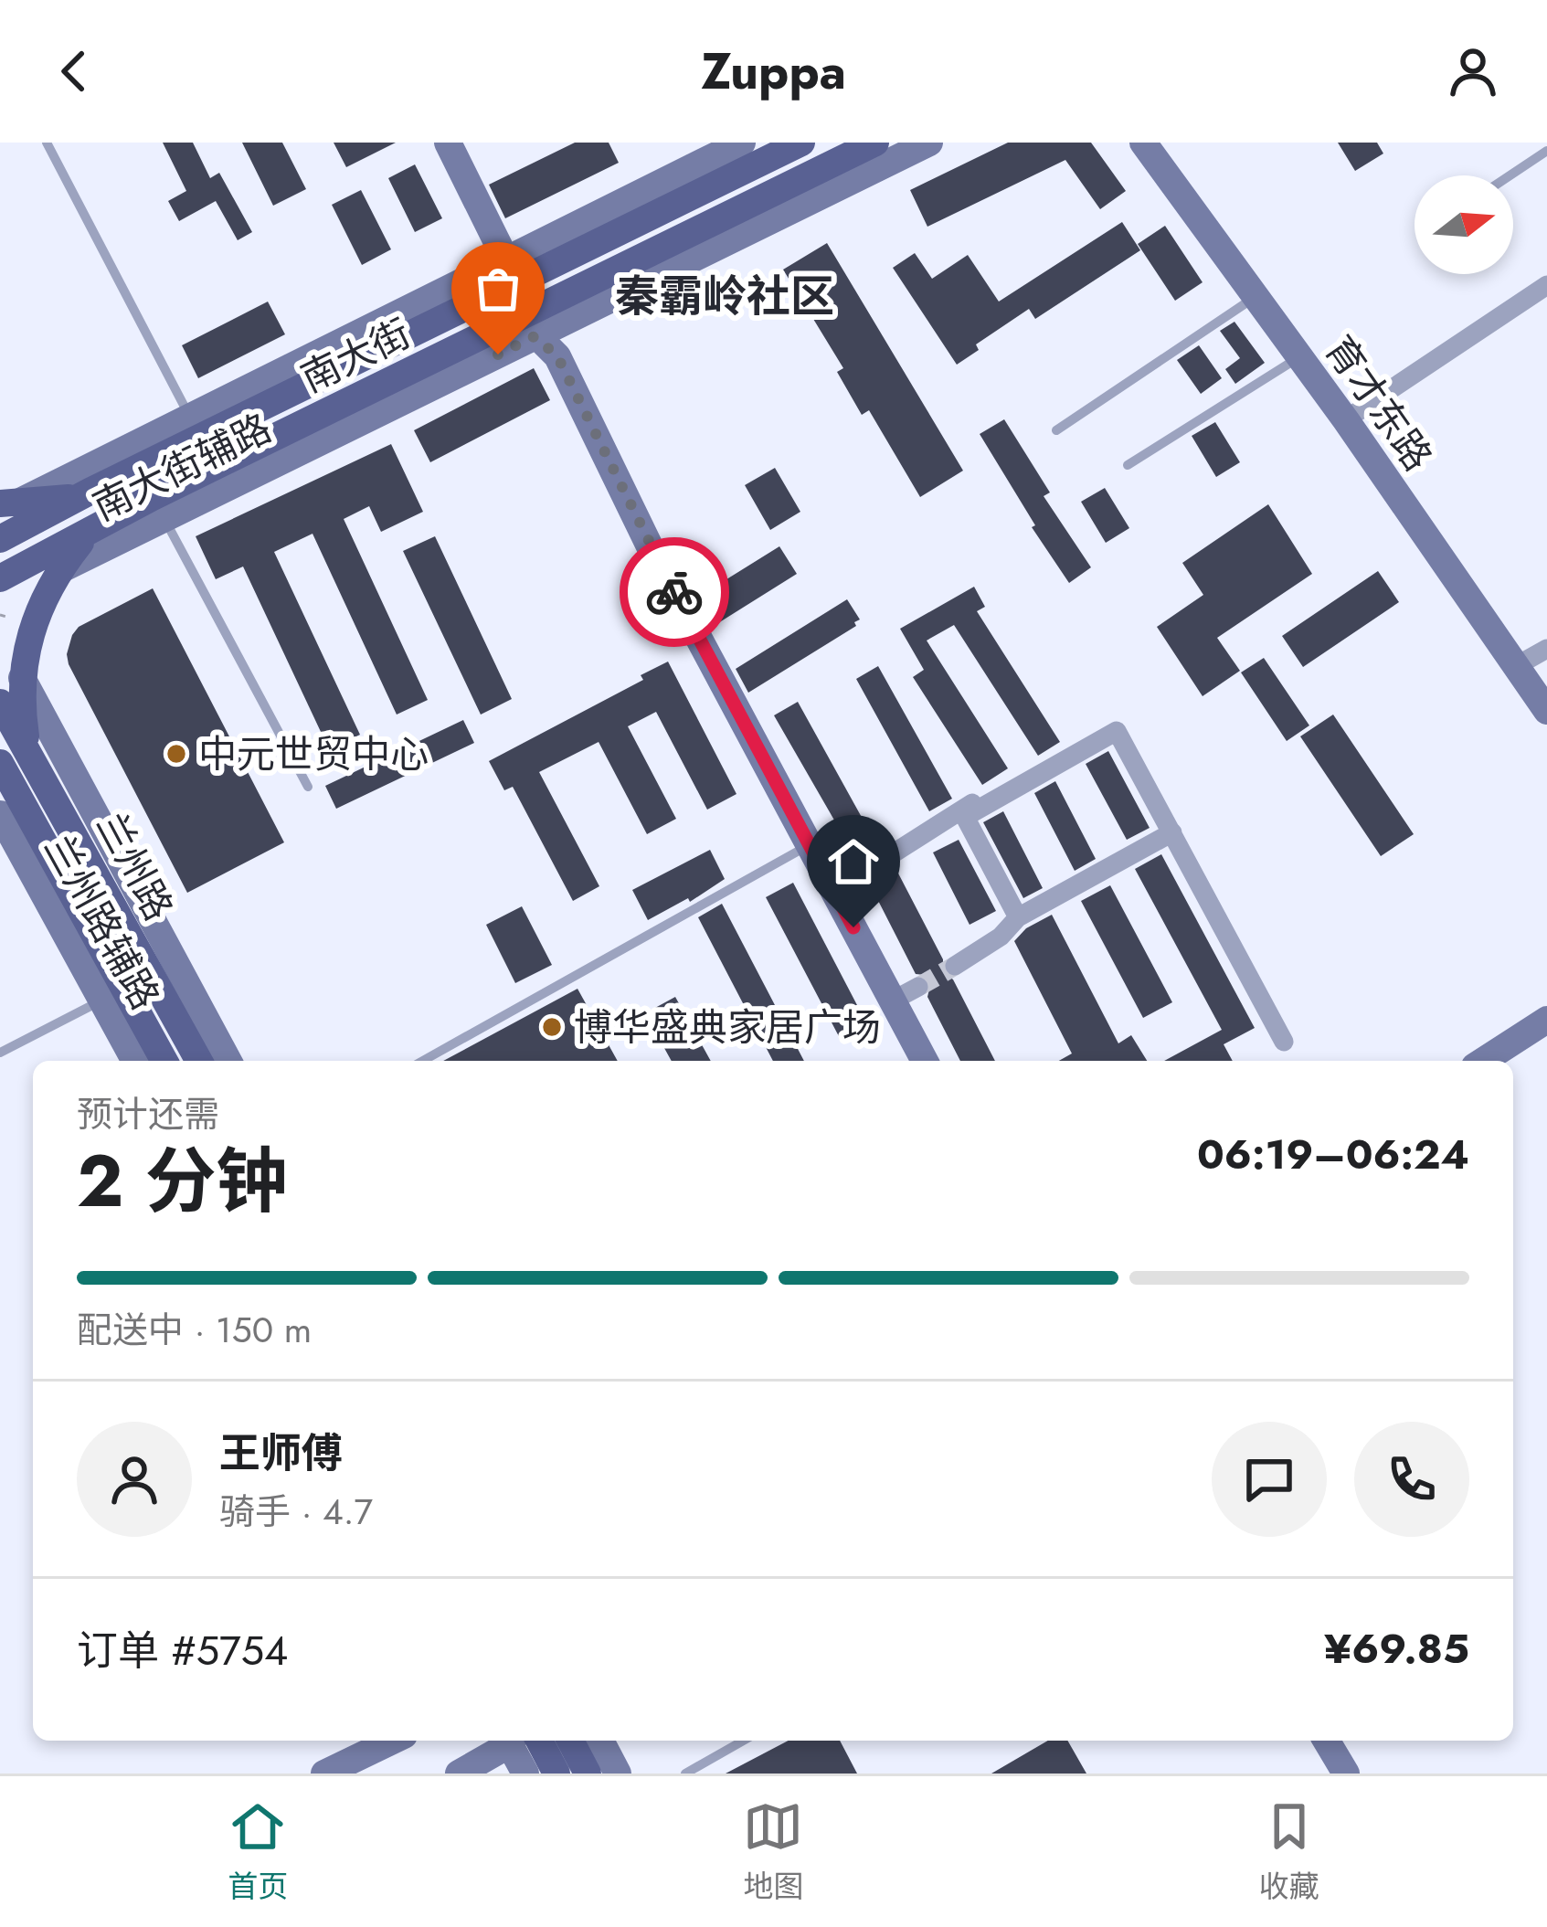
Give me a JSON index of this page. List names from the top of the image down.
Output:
{
  "streets": {
    "main road": ["南大街", "兰州路"],
    "street": ["育才东路", "南大街辅路", "兰州路辅路"]
  },
  "districts": ["秦霸岭社区"],
  "places": ["中元世贸中心", "博华盛典家居广场"],
  "north": "right",
  "page": {
    "header": "Zuppa",
    "heading": ["2 分钟", "预计还需", "06:19–06:24"],
    "panel": [
      "王师傅",
      "骑手 · 4.7",
      "订单 #5754",
      "¥69.85"
    ],
    "bar": "配送中 · 150 m",
    "tabs": ["首页", "地图", "收藏"]
  }
}
